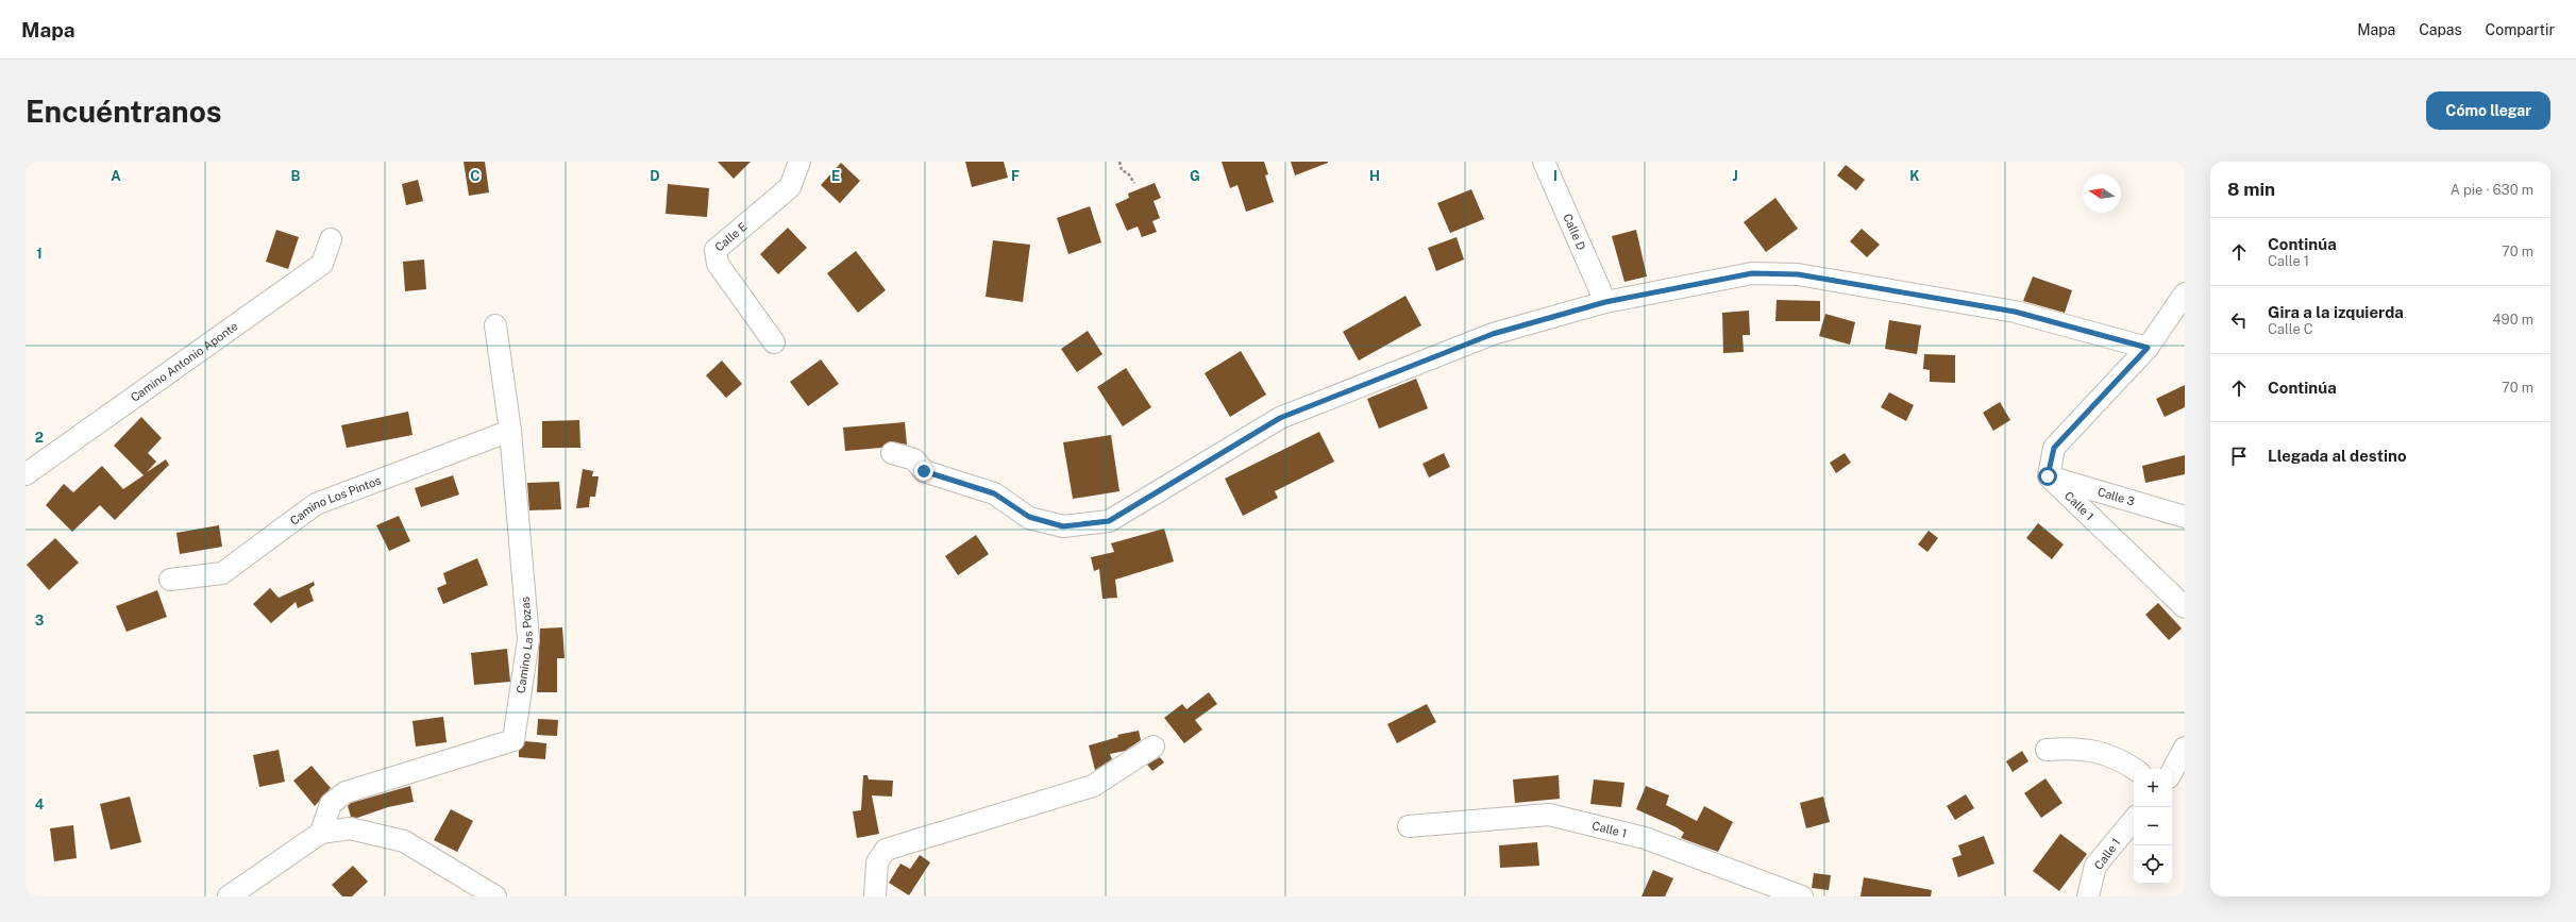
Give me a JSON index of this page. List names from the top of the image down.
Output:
{
  "streets": {
    "street": [
      "Calle D",
      "Calle E",
      "Camino Antonio Aponte",
      "Calle 3",
      "Camino Los Pintos",
      "Calle 1",
      "Camino Las Pozas"
    ]
  },
  "crossings": [
    ["Calle 3", "Calle 1"],
    ["Camino Los Pintos", "Camino Las Pozas"]
  ],
  "north": "left",
  "page": {
    "header": "Mapa",
    "nav": ["Mapa", "Capas", "Compartir"],
    "buttons": "Cómo llegar",
    "title": "Encuéntranos",
    "heading": ["8 min", "A pie · 630 m"],
    "list": [
      ["Continúa", "Calle 1", "70 m"],
      ["Gira a la izquierda", "Calle C", "490 m"],
      ["Continúa", "70 m"],
      "Llegada al destino"
    ],
    "map_buttons": ["+", "−"]
  },
  "grid": {
    "columns": [
      "A",
      "B",
      "C",
      "D",
      "E",
      "F",
      "G",
      "H",
      "I",
      "J",
      "K"
    ],
    "rows": [
      "1",
      "2",
      "3",
      "4"
    ]
  }
}
